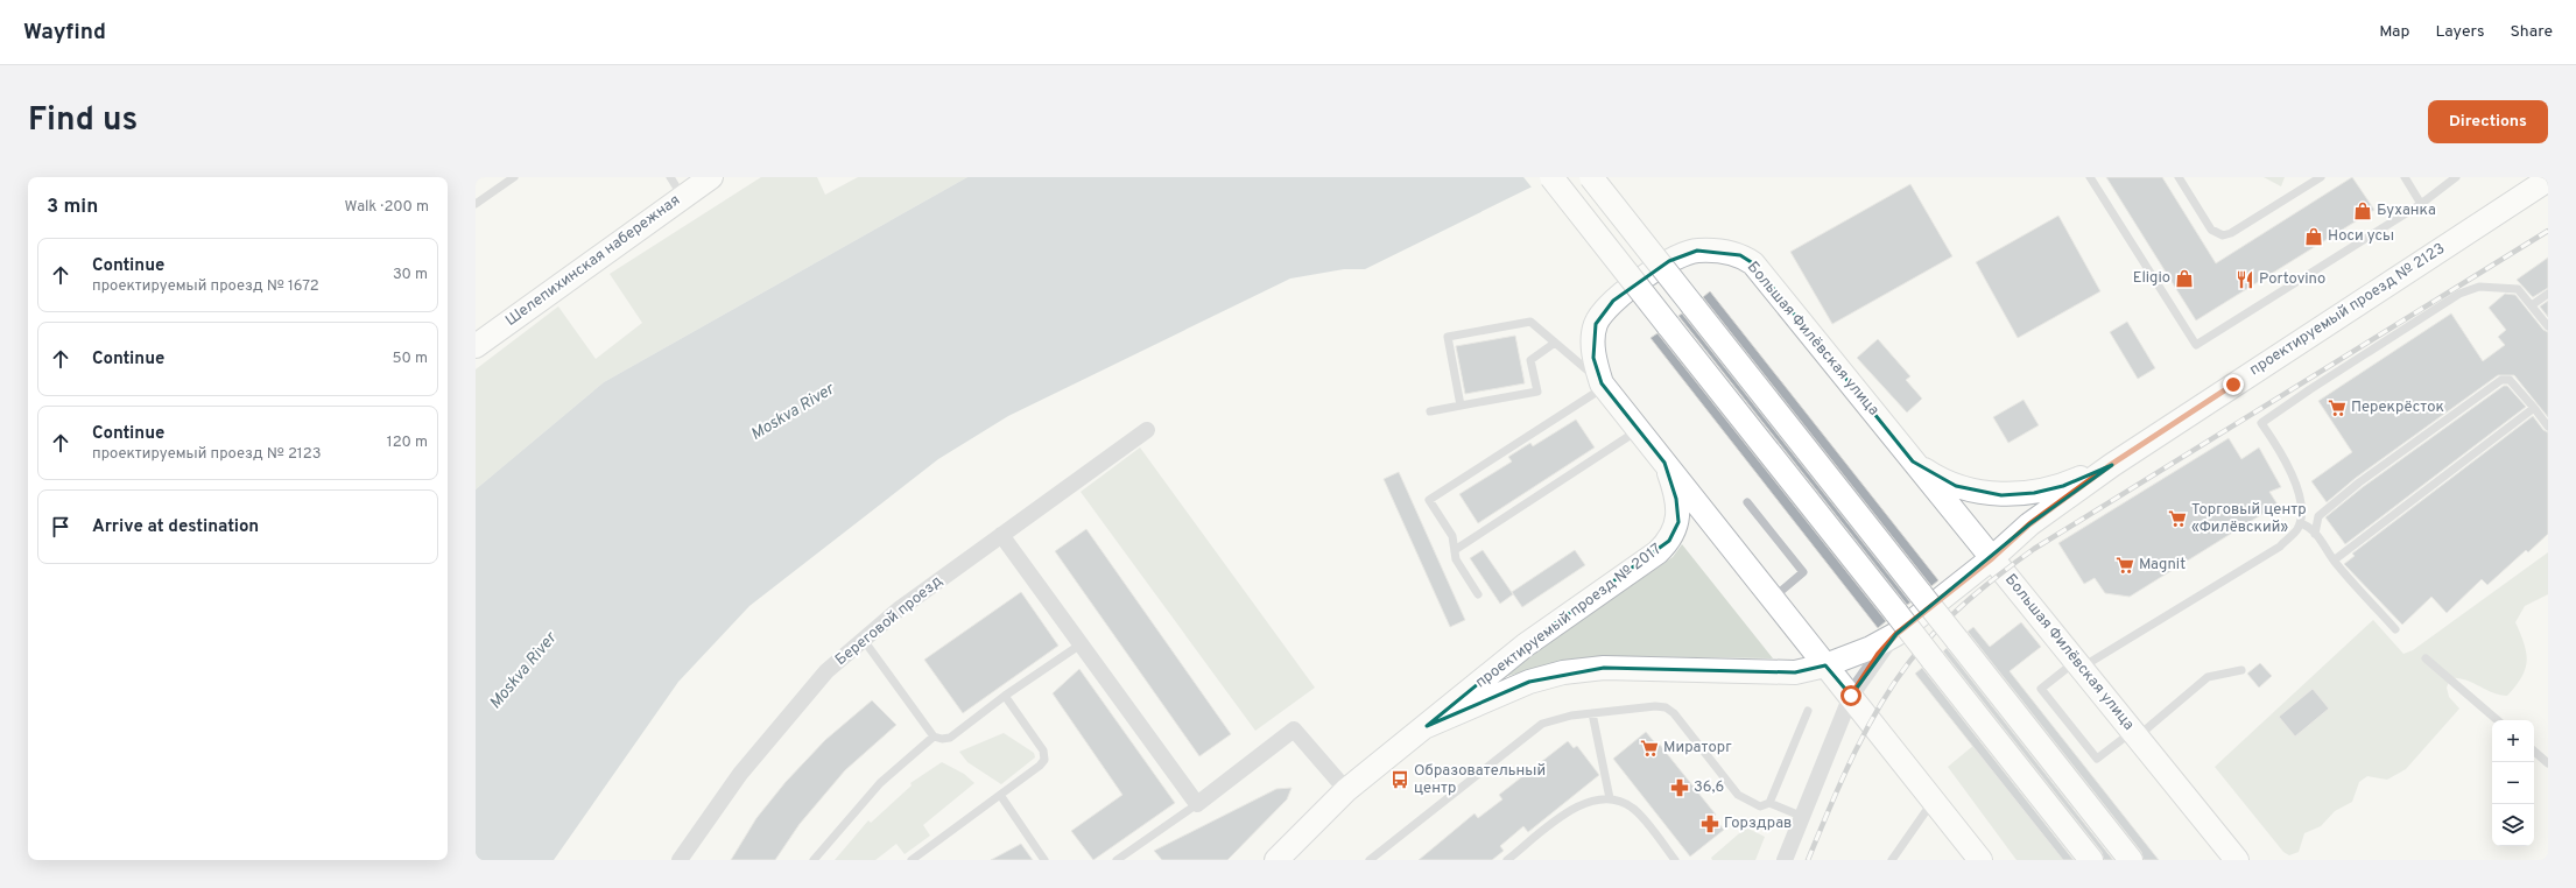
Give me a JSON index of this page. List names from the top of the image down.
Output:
{
  "streets": {
    "street": [
      "Шелепихинская набережная",
      "проектируемый проезд № 2123",
      "Большая Филёвская улица",
      "проектируемый проезд № 2017",
      "Береговой проезд"
    ]
  },
  "crossings": [
    ["проектируемый проезд № 2123", "Большая Филёвская улица"],
    ["проектируемый проезд № 2123", "проектируемый проезд № 2017"],
    ["Большая Филёвская улица", "проектируемый проезд № 2017"]
  ],
  "water": ["Moskva River"],
  "places": {
    "shop": ["Буханка", "Носи усы", "Eligio"],
    "restaurant": ["Portovino"],
    "supermarket": [
      "Перекрёсток",
      "Торговый центр «Филёвский»",
      "Magnit",
      "Мираторг"
    ],
    "bus stop": ["Образовательный центр"],
    "pharmacy": ["36,6", "Горздрав"]
  },
  "page": {
    "header": "Wayfind",
    "nav": ["Map", "Layers", "Share"],
    "title": "Find us",
    "buttons": "Directions",
    "heading": ["3 min", "Walk · 200 m"],
    "list": [
      ["Continue", "проектируемый проезд № 1672", "30 m"],
      ["Continue", "50 m"],
      ["Continue", "проектируемый проезд № 2123", "120 m"],
      "Arrive at destination"
    ],
    "map_buttons": ["+", "−"]
  }
}
